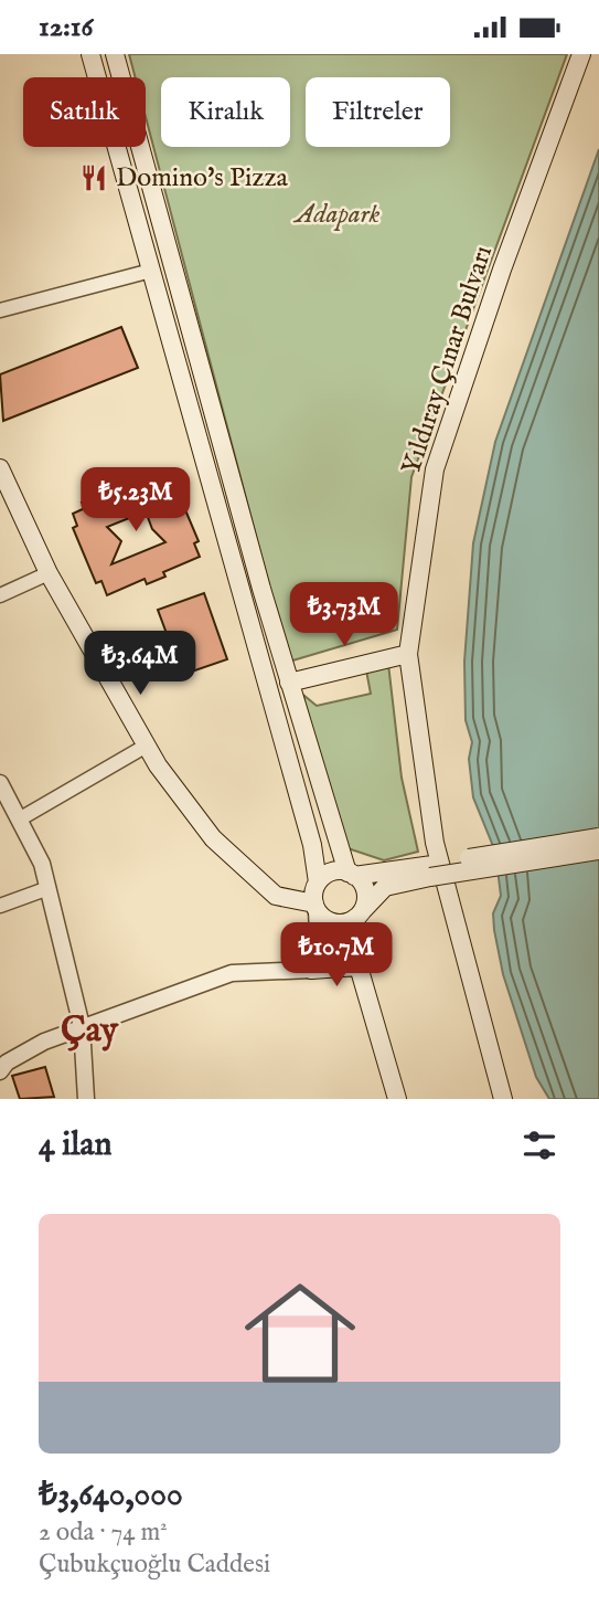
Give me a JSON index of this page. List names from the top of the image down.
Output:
{
  "streets": {
    "main road": ["Yıldıray Çınar Bulvarı"]
  },
  "districts": ["Çay"],
  "parks": ["Adapark"],
  "places": {
    "restaurant": ["Domino's Pizza"]
  },
  "page": {
    "status": "12:16",
    "chip": ["Satılık", "Kiralık", "Filtreler"],
    "price": [
      "₺5.23M",
      "₺3.73M",
      "₺3.64M",
      "₺10.7M"
    ],
    "heading": "4 ilan",
    "list": [
      {
        "name": "₺3,640,000",
        "note": "2 oda · 74 m² · Çubukçuoğlu Caddesi"
      }
    ]
  }
}
